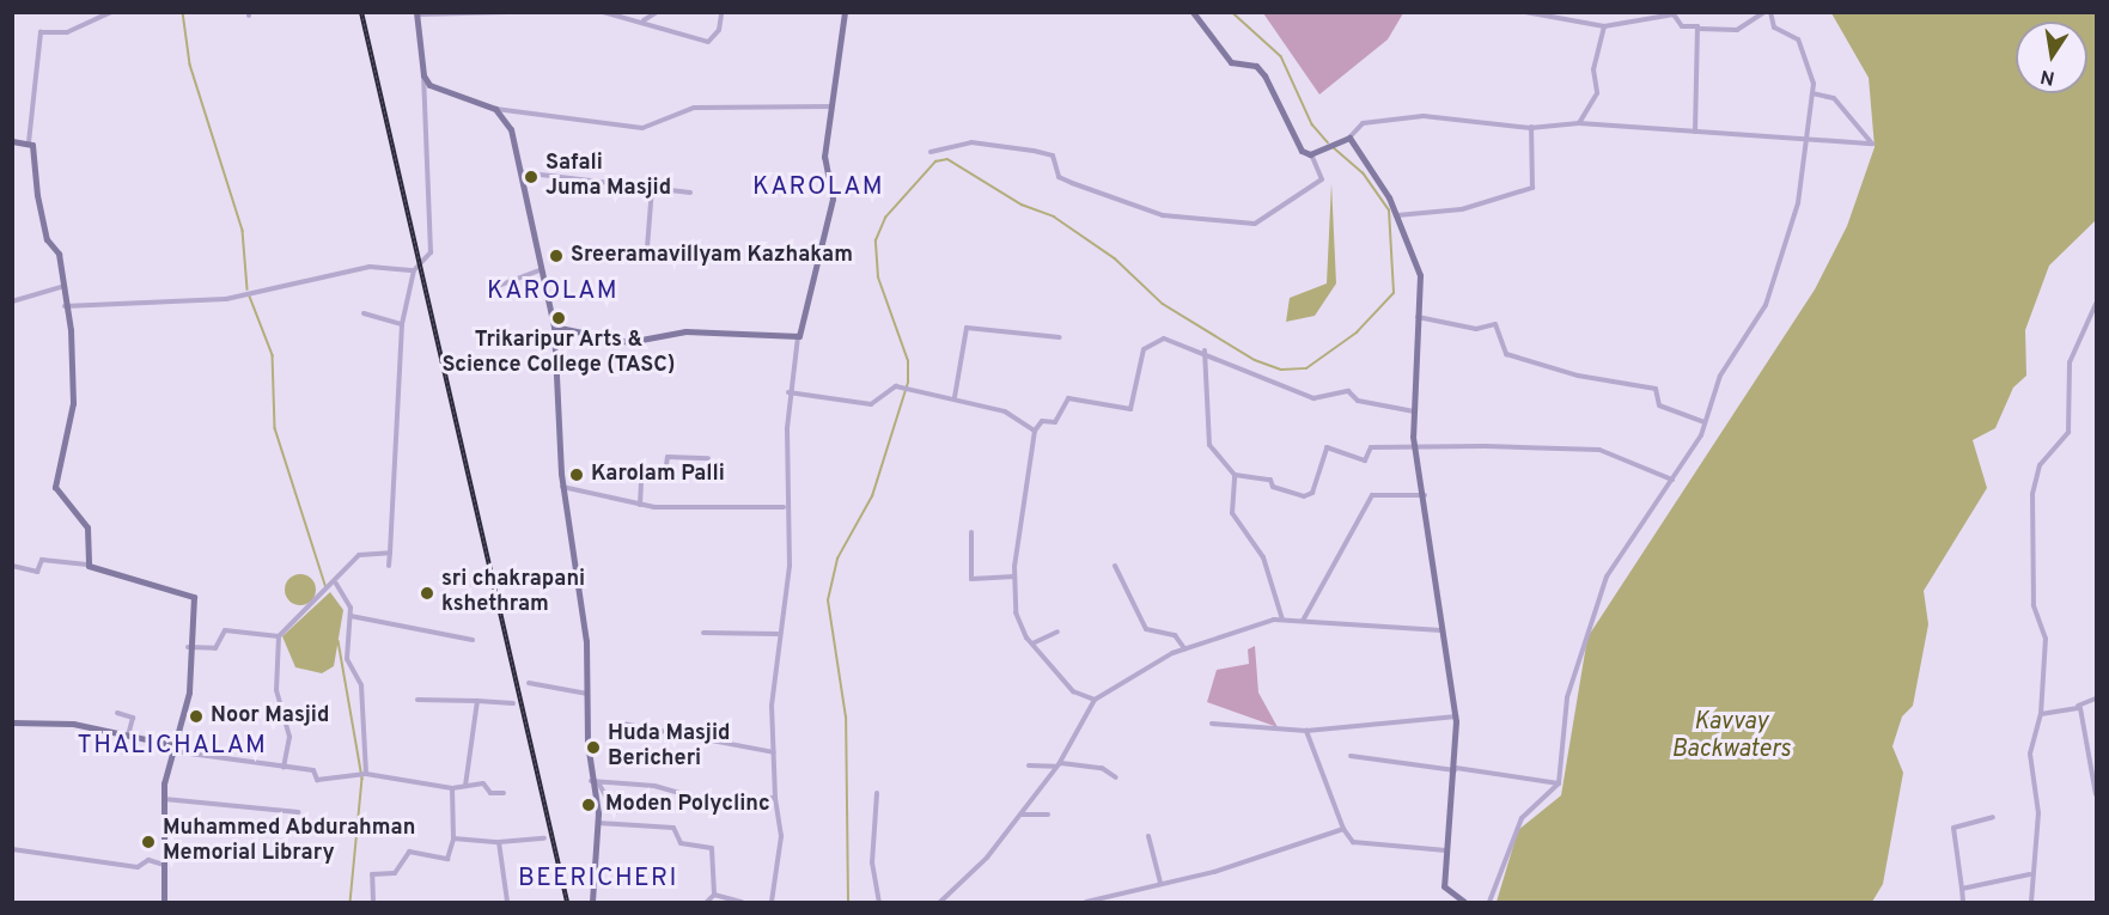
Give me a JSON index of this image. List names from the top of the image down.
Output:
{
  "districts": [
    "KAROLAM",
    "KAROLAM",
    "THALICHALAM",
    "BEERICHERI"
  ],
  "water": ["Kavvay Backwaters"],
  "places": [
    "Safali Juma Masjid",
    "Sreeramavillyam Kazhakam",
    "Trikaripur Arts & Science College (TASC)",
    "Karolam Palli",
    "sri chakrapani kshethram",
    "Noor Masjid",
    "Huda Masjid Bericheri",
    "Moden Polyclinc",
    "Muhammed Abdurahman Memorial Library"
  ],
  "north": "bottom"
}
